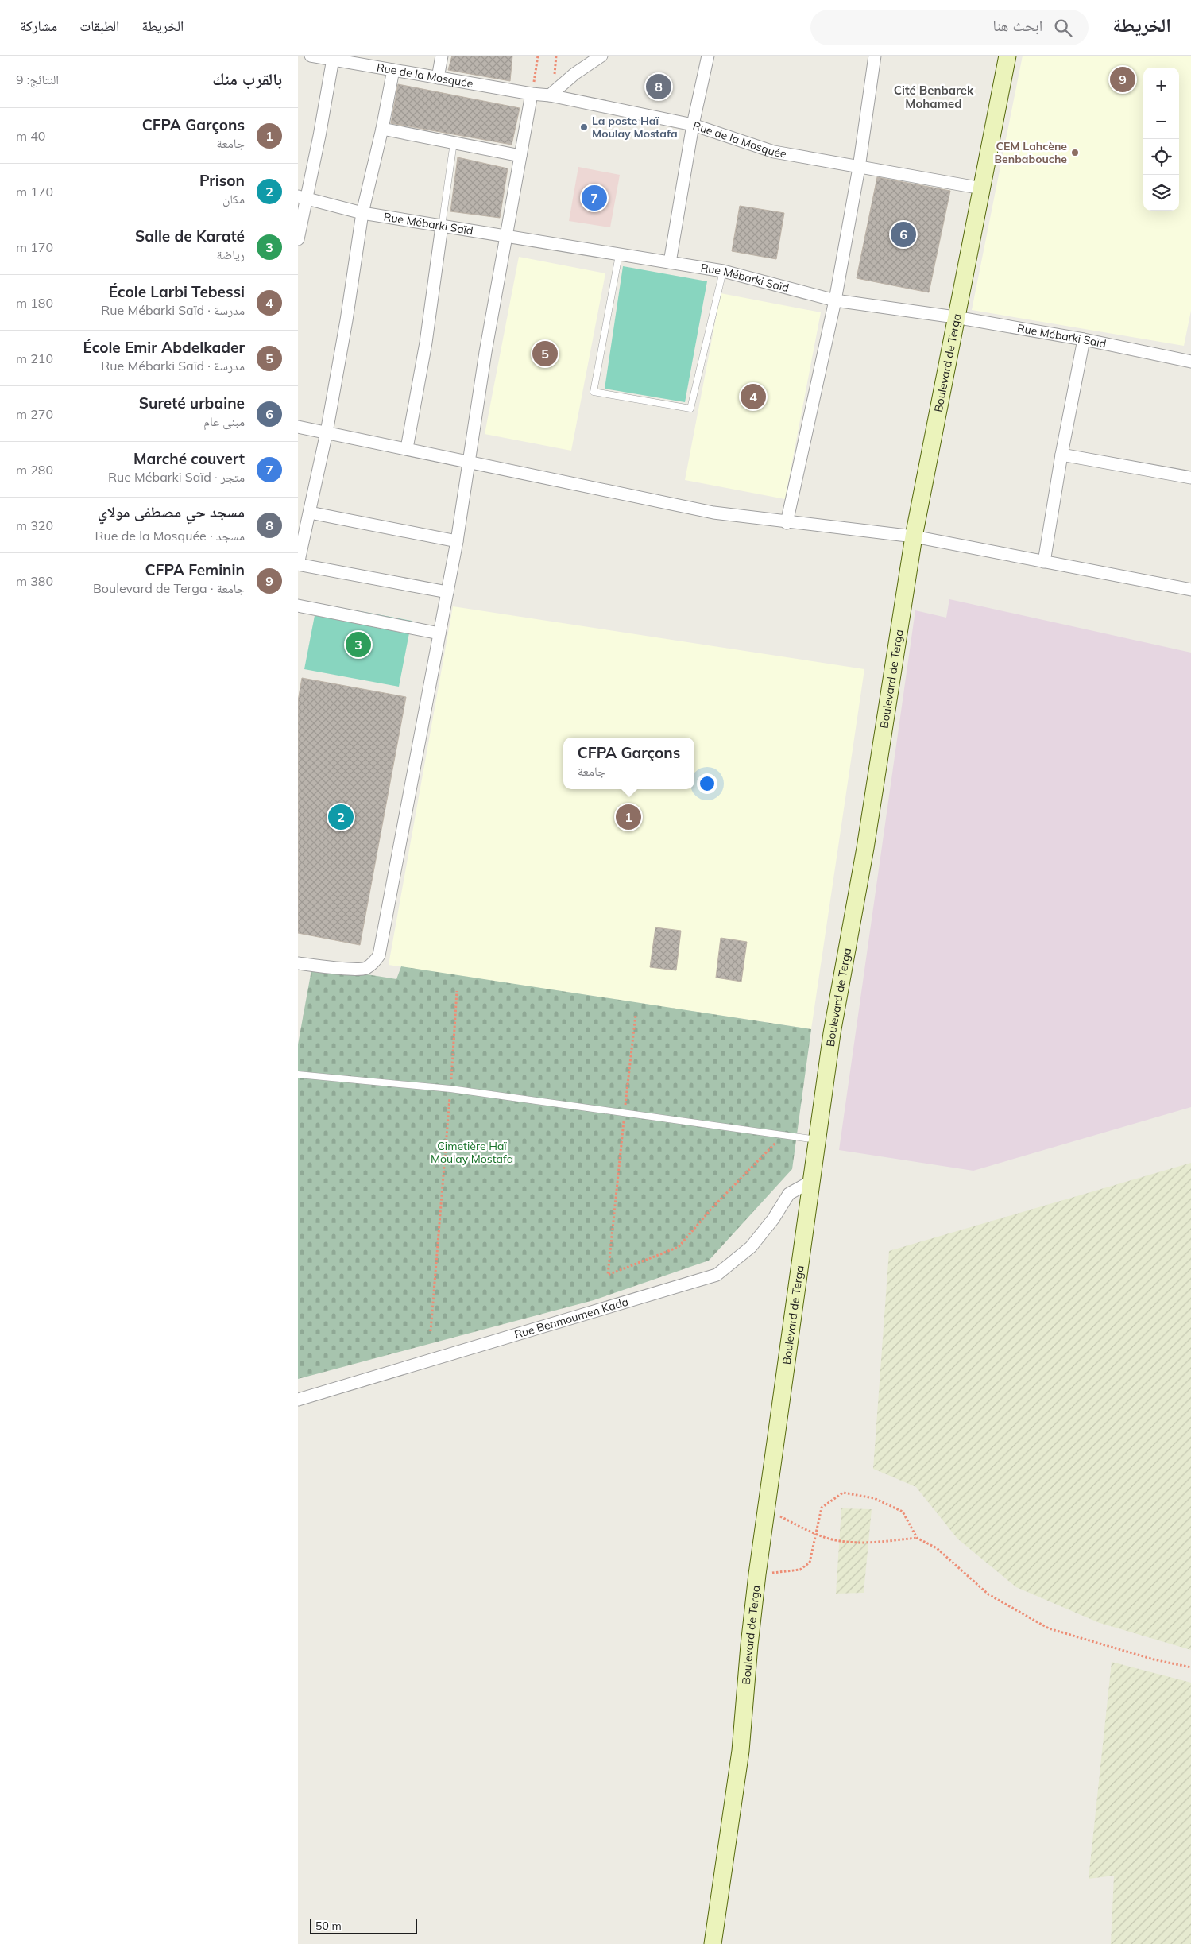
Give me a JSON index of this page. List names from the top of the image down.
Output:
{
  "streets": {
    "main road": ["Boulevard de Terga"],
    "street": ["Rue de la Mosquée", "Rue Mébarki Saïd", "Rue Benmoumen Kada"]
  },
  "crossings": [
    ["Rue de la Mosquée", "Boulevard de Terga"],
    ["Rue Mébarki Saïd", "Boulevard de Terga"],
    ["Boulevard de Terga", "Rue Benmoumen Kada"]
  ],
  "districts": ["Cité Benbarek Mohamed"],
  "parks": ["Cimetière Haï Moulay Mostafa"],
  "places": ["La poste Haï Moulay Mostafa", "CEM Lahcène Benbabouche"],
  "scale_bar": "50 m",
  "page": {
    "header": "الخريطة",
    "search": "ابحث هنا",
    "nav": ["الخريطة", "الطبقات", "مشاركة"],
    "heading": ["بالقرب منك", "النتائج: 9"],
    "pins": [
      "9",
      "8",
      "7",
      "6",
      "5",
      "4",
      "3",
      "1",
      "2"
    ],
    "map_buttons": ["+", "−"],
    "list": [
      {
        "mark": "1",
        "name": "CFPA Garçons",
        "note": "جامعة",
        "value": "40 m"
      },
      {
        "mark": "2",
        "name": "Prison",
        "note": "مكان",
        "value": "170 m"
      },
      {
        "mark": "3",
        "name": "Salle de Karaté",
        "note": "رياضة",
        "value": "170 m"
      },
      {
        "mark": "4",
        "name": "École Larbi Tebessi",
        "note": "مدرسة · Rue Mébarki Saïd",
        "value": "180 m"
      },
      {
        "mark": "5",
        "name": "École Emir Abdelkader",
        "note": "مدرسة · Rue Mébarki Saïd",
        "value": "210 m"
      },
      {
        "mark": "6",
        "name": "Sureté urbaine",
        "note": "مبنى عام",
        "value": "270 m"
      },
      {
        "mark": "7",
        "name": "Marché couvert",
        "note": "متجر · Rue Mébarki Saïd",
        "value": "280 m"
      },
      {
        "mark": "8",
        "name": "مسجد حي مصطفى مولاي",
        "note": "مسجد · Rue de la Mosquée",
        "value": "320 m"
      },
      {
        "mark": "9",
        "name": "CFPA Feminin",
        "note": "جامعة · Boulevard de Terga",
        "value": "380 m"
      }
    ],
    "popup": ["CFPA Garçons", "جامعة"],
    "scale": "50 m"
  }
}
